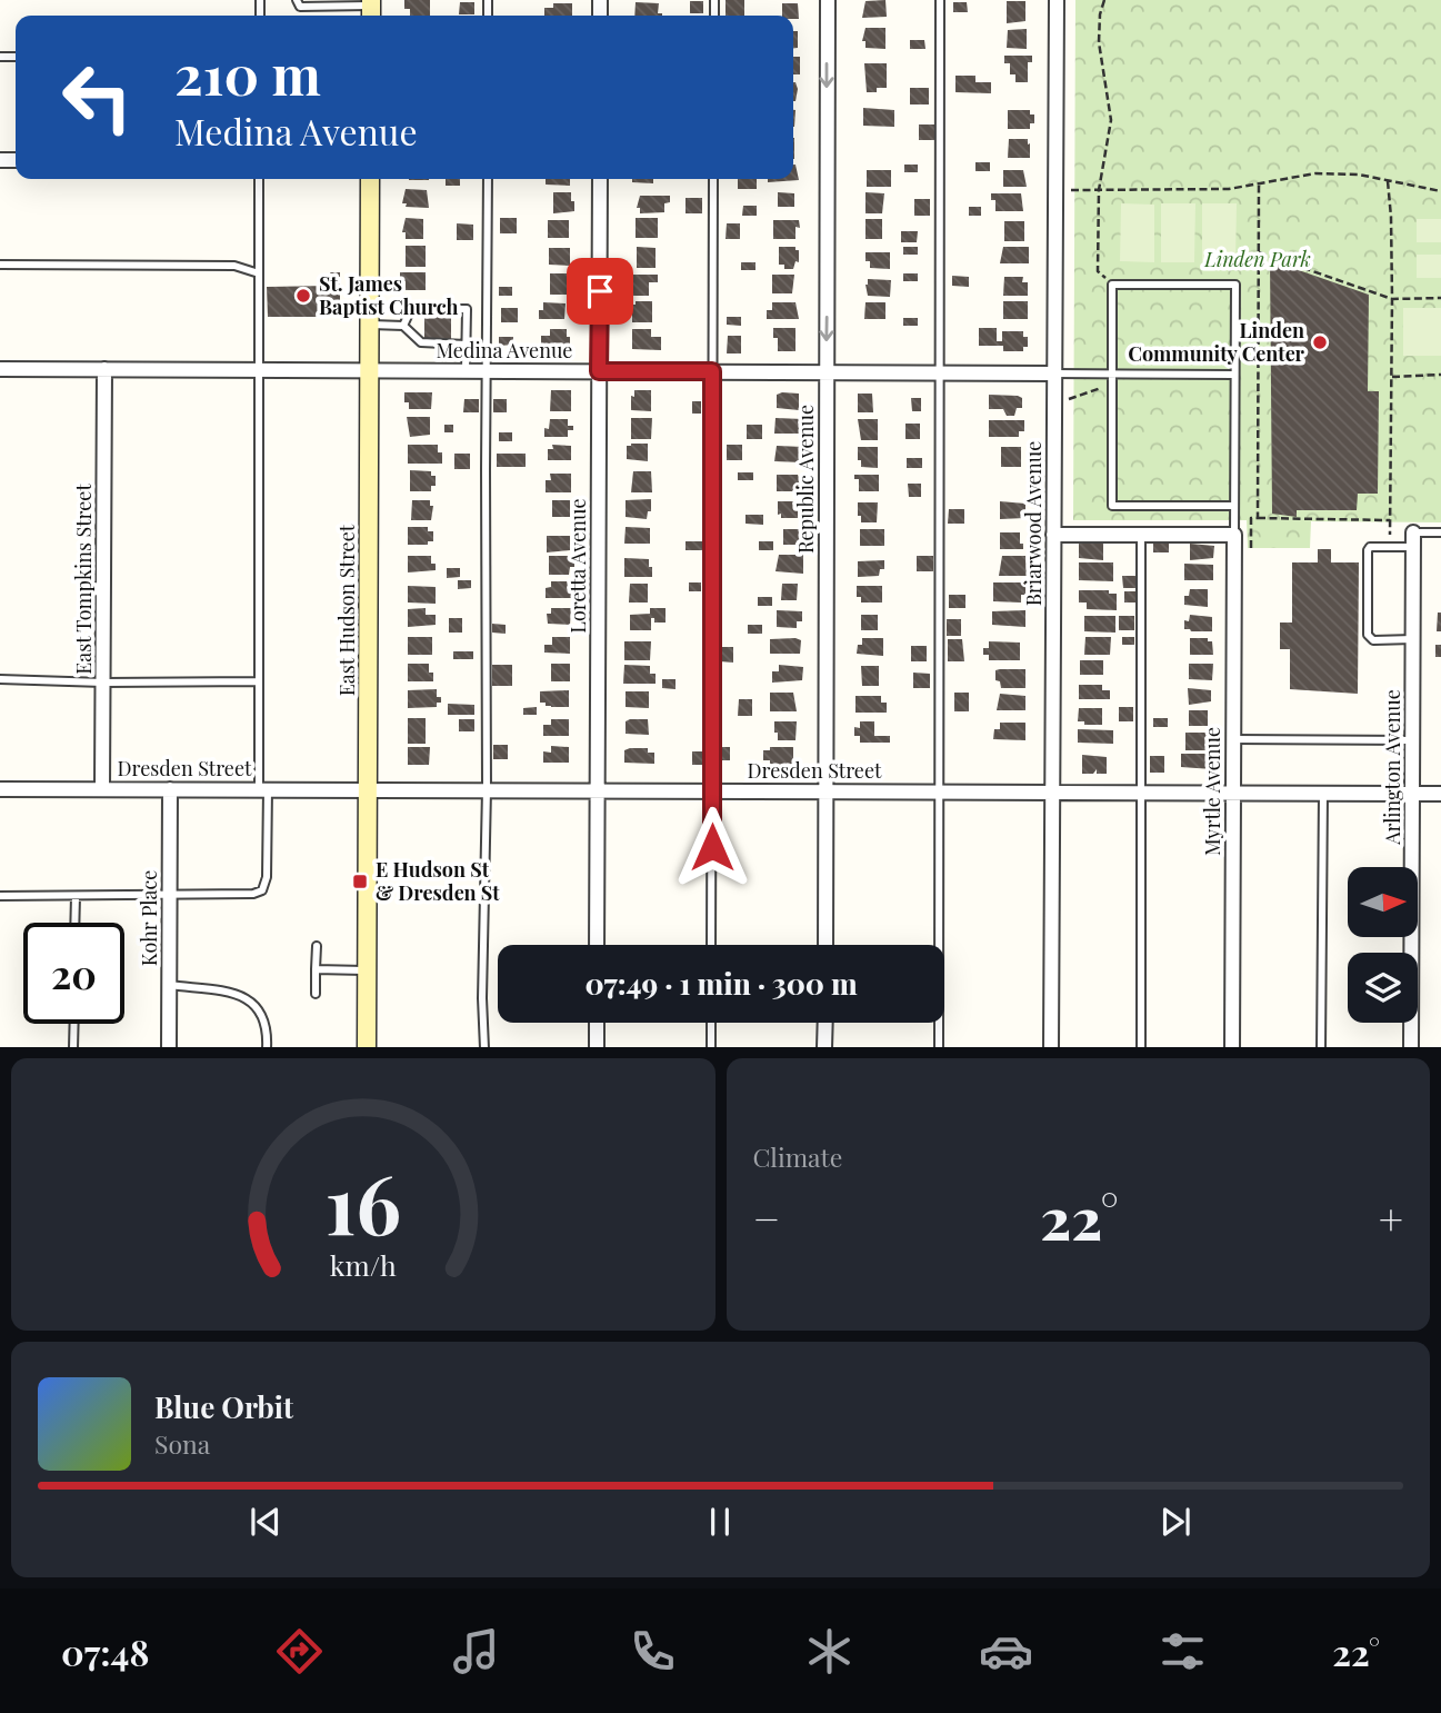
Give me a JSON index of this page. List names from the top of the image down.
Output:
{
  "streets": {
    "main road": ["East Hudson Street"],
    "street": [
      "Medina Avenue",
      "Republic Avenue",
      "Briarwood Avenue",
      "Loretta Avenue",
      "East Tompkins Street",
      "Arlington Avenue",
      "Dresden Street",
      "Myrtle Avenue",
      "Kohr Place"
    ]
  },
  "crossings": [
    ["Medina Avenue", "Republic Avenue"],
    ["Medina Avenue", "Briarwood Avenue"],
    ["Medina Avenue", "Loretta Avenue"],
    ["Medina Avenue", "East Tompkins Street"],
    ["Medina Avenue", "East Hudson Street"],
    ["Republic Avenue", "Dresden Street"],
    ["Briarwood Avenue", "Dresden Street"],
    ["Loretta Avenue", "Dresden Street"],
    ["East Tompkins Street", "Dresden Street"],
    ["East Hudson Street", "Dresden Street"],
    ["Arlington Avenue", "Dresden Street"],
    ["Dresden Street", "Myrtle Avenue"],
    ["Dresden Street", "Kohr Place"]
  ],
  "one_way": ["Republic Avenue"],
  "parks": ["Linden Park"],
  "places": {
    "other": ["St. James Baptist Church", "Linden Community Center"],
    "transit": ["E Hudson St & Dresden St"]
  },
  "north": "right",
  "page": {
    "turn": ["210 m", "Medina Avenue"],
    "limit": "20",
    "trip": "07:49 · 1 min · 300 m",
    "tile": "Climate",
    "heat": ["−", "22°", "+"],
    "song": ["Blue Orbit", "Sona"],
    "tabs": ["07:48", "22°"],
    "gauge": ["16", "km/h"]
  }
}
